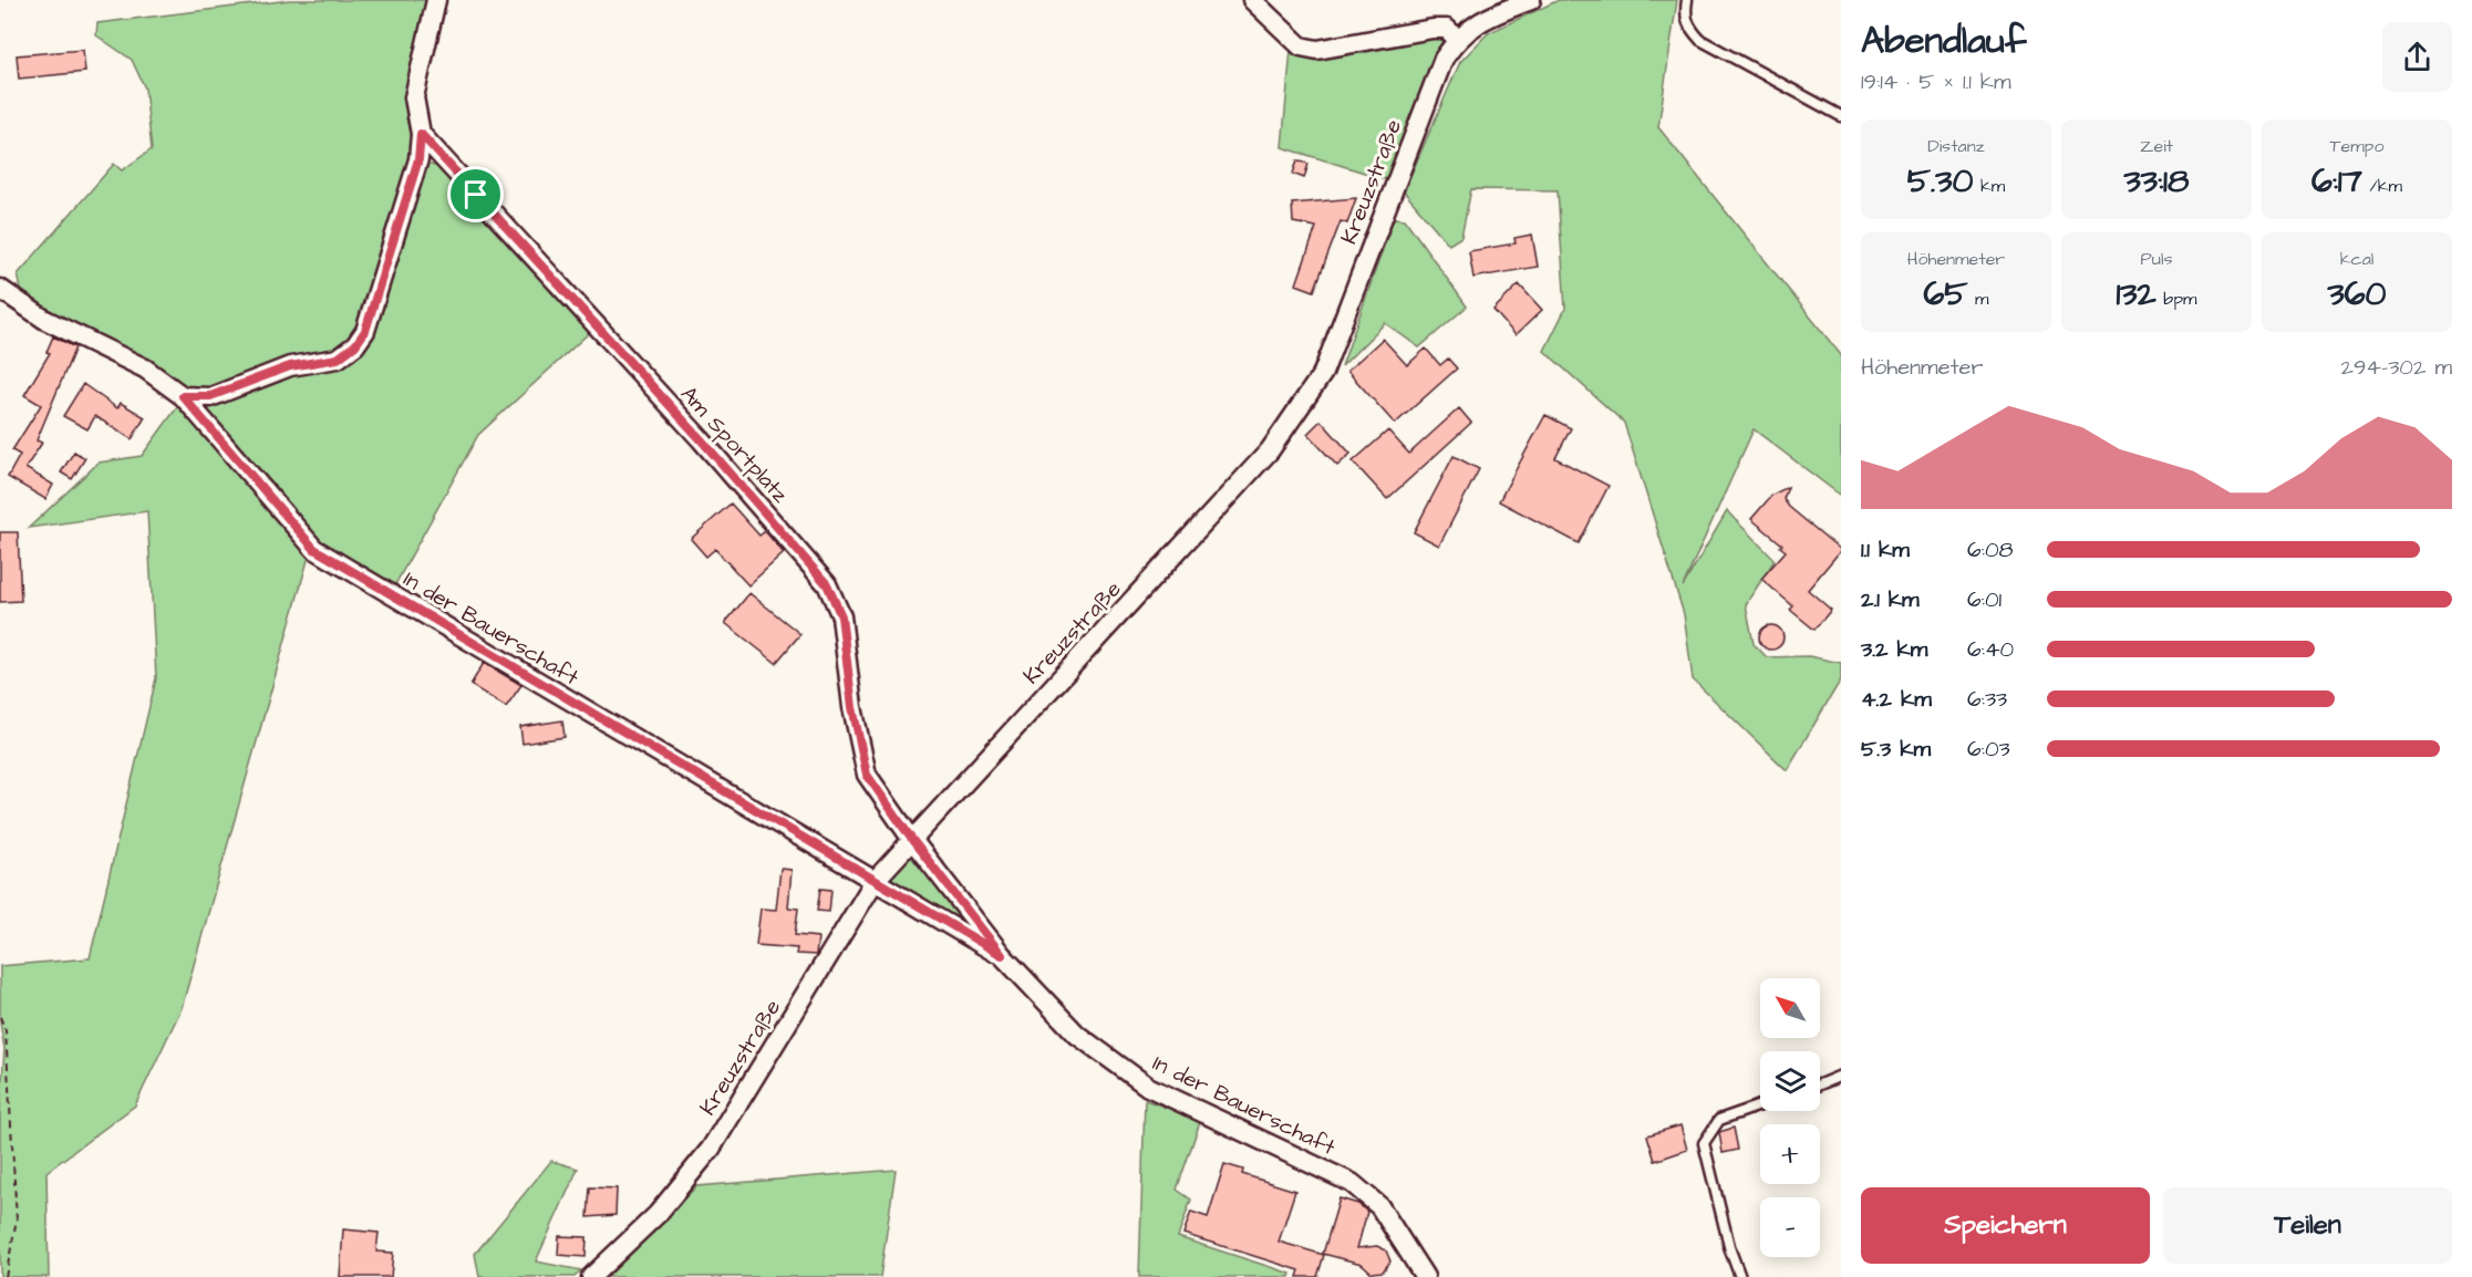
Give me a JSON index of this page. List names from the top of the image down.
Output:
{
  "streets": {
    "street": ["Kreuzstraße", "Am Sportplatz", "In der Bauerschaft"]
  },
  "crossings": [
    ["Kreuzstraße", "Am Sportplatz"],
    ["Kreuzstraße", "In der Bauerschaft"],
    ["Am Sportplatz", "In der Bauerschaft"]
  ],
  "north": "top left",
  "page": {
    "heading": ["Abendlauf", "19:14 · 5 × 1.1 km"],
    "stats": [
      ["Distanz", "5.30 km"],
      ["Zeit", "33:18"],
      ["Tempo", "6:17 /km"],
      ["Höhenmeter", "65 m"],
      ["Puls", "132 bpm"],
      ["kcal", "360"]
    ],
    "chart": ["Höhenmeter", "294–302 m"],
    "list": [
      {
        "name": "1.1 km",
        "note": "6:08"
      },
      {
        "name": "2.1 km",
        "note": "6:01"
      },
      {
        "name": "3.2 km",
        "note": "6:40"
      },
      {
        "name": "4.2 km",
        "note": "6:33"
      },
      {
        "name": "5.3 km",
        "note": "6:03"
      }
    ],
    "map_buttons": ["+", "−"],
    "buttons": ["Speichern", "Teilen"]
  }
}
